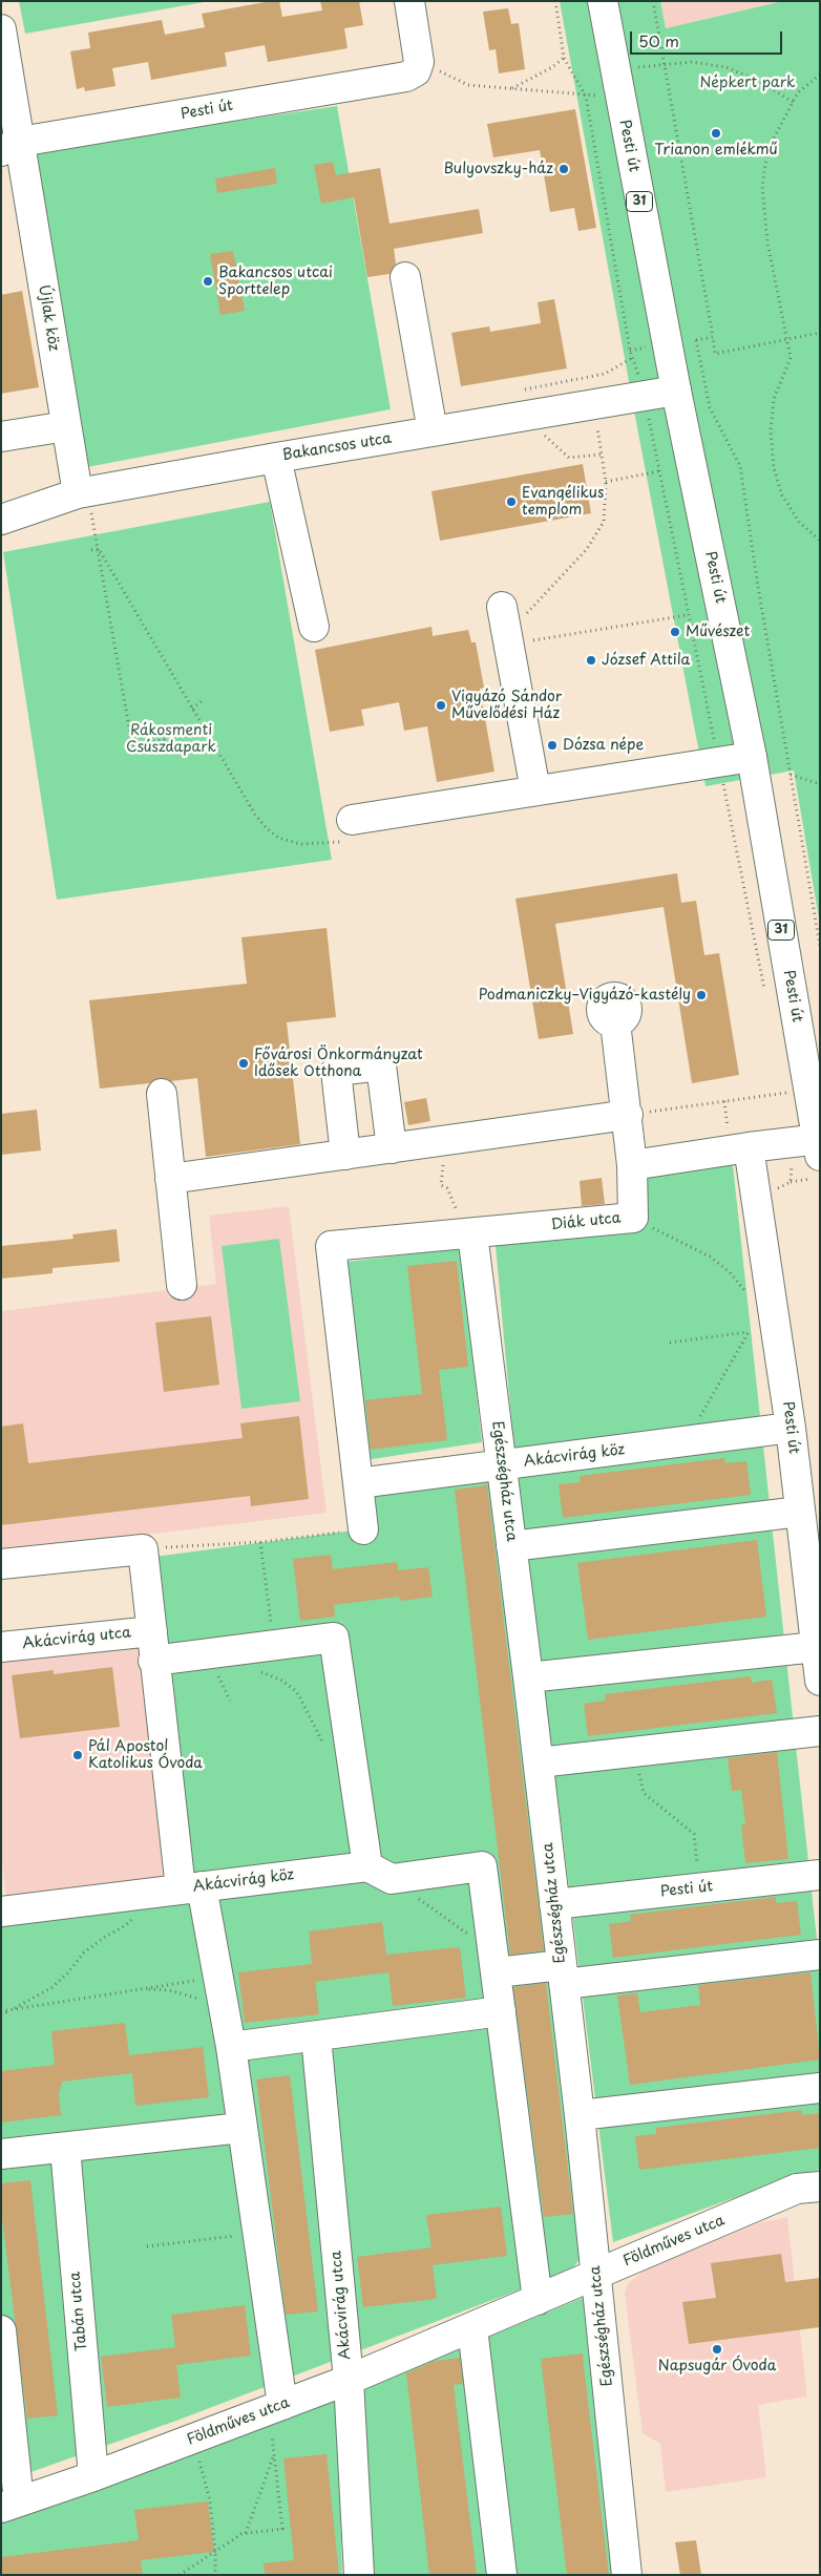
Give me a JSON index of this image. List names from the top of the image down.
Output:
{
  "streets": {
    "street": [
      "Pesti út",
      "31",
      "Újlak köz",
      "Bakancsos utca",
      "Diák utca",
      "Akácvirág köz",
      "Egészségház utca",
      "Akácvirág utca",
      "Földműves utca",
      "Tabán utca"
    ]
  },
  "crossings": [
    ["Pesti út", "Újlak köz"],
    ["Pesti út", "Bakancsos utca"],
    ["Pesti út", "Akácvirág köz"],
    ["Pesti út", "Egészségház utca"],
    ["Újlak köz", "Bakancsos utca"],
    ["Diák utca", "Akácvirág köz"],
    ["Diák utca", "Egészségház utca"],
    ["Akácvirág köz", "Egészségház utca"],
    ["Egészségház utca", "Földműves utca"],
    ["Akácvirág utca", "Földműves utca"],
    ["Földműves utca", "Tabán utca"]
  ],
  "parks": ["Népkert park", "Rákosmenti Csúszdapark"],
  "places": [
    "Trianon emlékmű",
    "Bulyovszky-ház",
    "Bakancsos utcai Sporttelep",
    "Evangélikus templom",
    "Művészet",
    "József Attila",
    "Vigyázó Sándor Művelődési Ház",
    "Dózsa népe",
    "Podmaniczky–Vigyázó-kastély",
    "Fővárosi Önkormányzat Idősek Otthona",
    "Pál Apostol Katolikus Óvoda",
    "Napsugár Óvoda"
  ],
  "scale_bar": "50 m"
}
